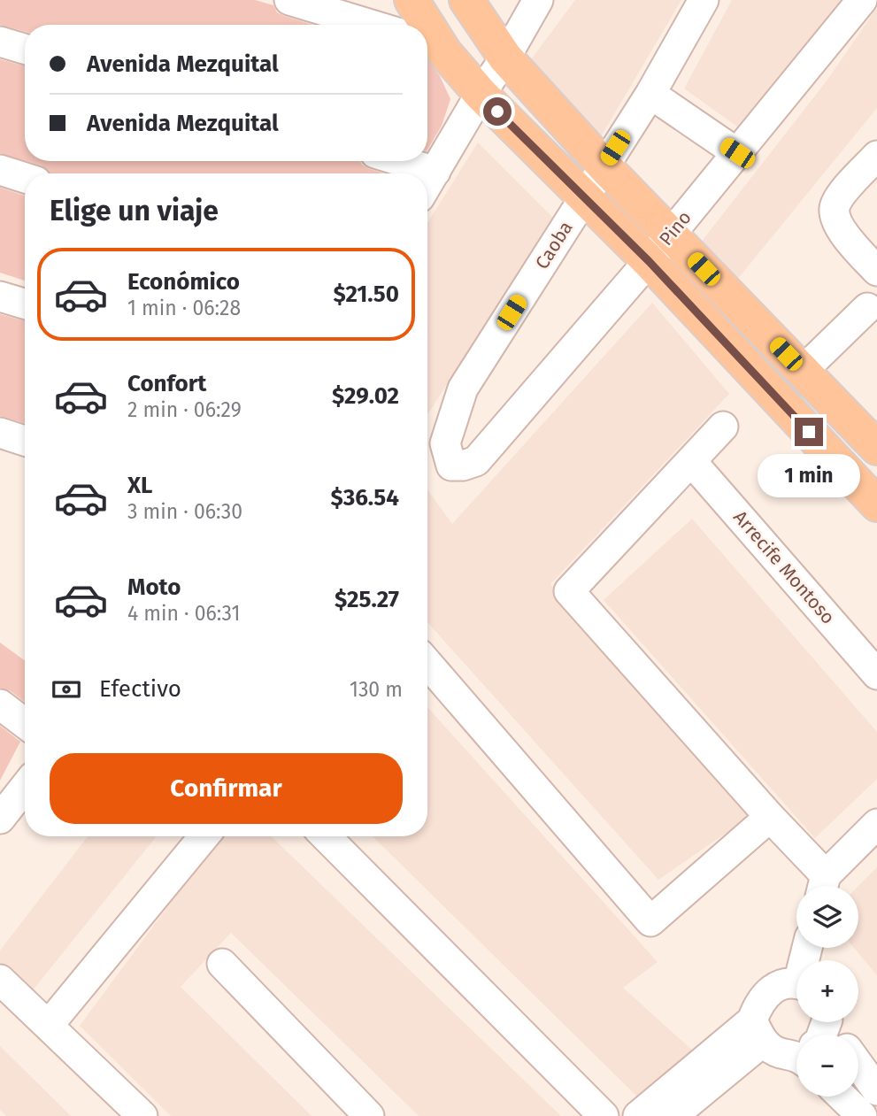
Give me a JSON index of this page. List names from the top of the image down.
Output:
{
  "streets": {
    "street": ["Pino", "Caoba", "Arrecife Montoso"]
  },
  "crossings": [
    ["Pino", "Caoba"]
  ],
  "page": {
    "banner": ["Avenida Mezquital", "Avenida Mezquital"],
    "heading": "Elige un viaje",
    "list": [
      {
        "name": "Económico",
        "note": "1 min · 06:28",
        "value": "$21.50"
      },
      {
        "name": "Confort",
        "note": "2 min · 06:29",
        "value": "$29.02"
      },
      {
        "name": "XL",
        "note": "3 min · 06:30",
        "value": "$36.54"
      },
      {
        "name": "Moto",
        "note": "4 min · 06:31",
        "value": "$25.27"
      }
    ],
    "bubble": "1 min",
    "pay": ["Efectivo", "130 m"],
    "buttons": "Confirmar",
    "map_buttons": ["+", "−"]
  }
}
